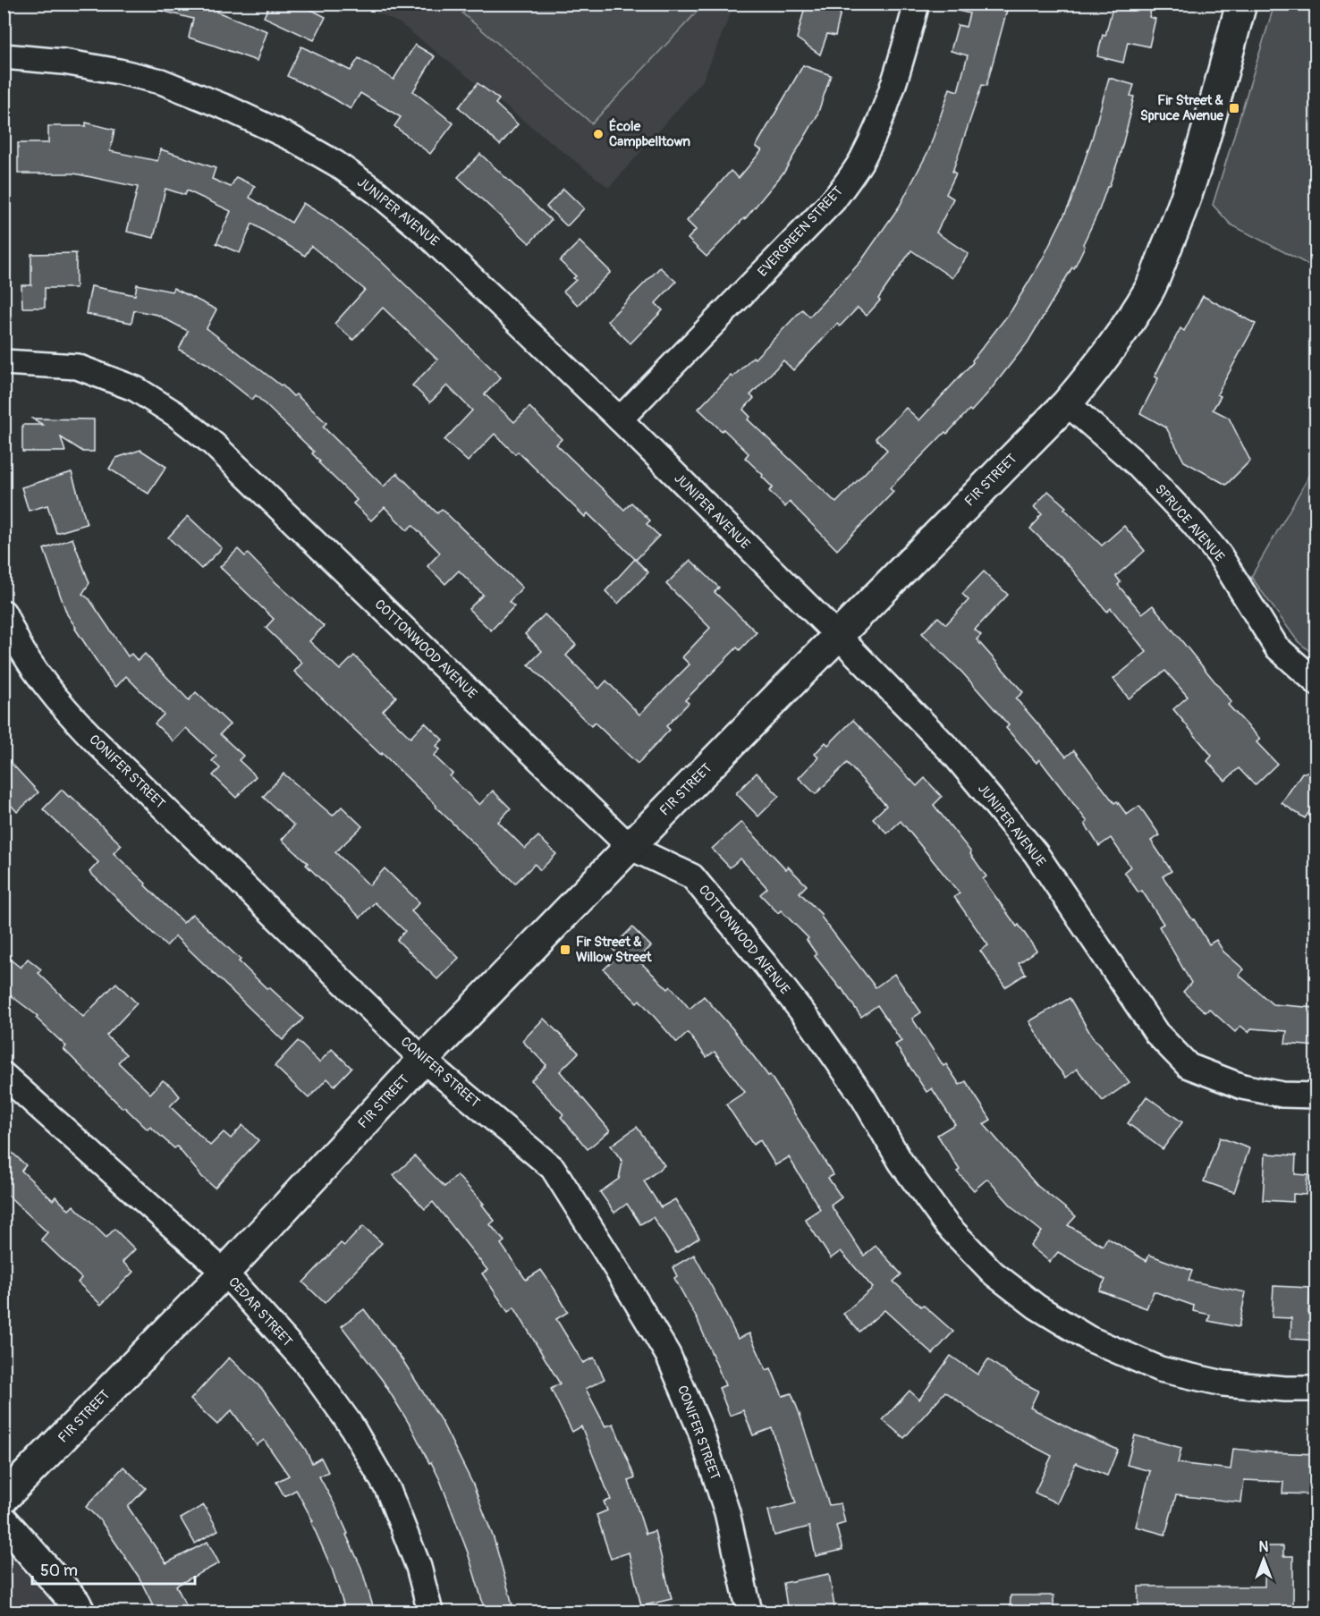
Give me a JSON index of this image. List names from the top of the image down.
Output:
{
  "streets": {
    "street": [
      "JUNIPER AVENUE",
      "EVERGREEN STREET",
      "FIR STREET",
      "SPRUCE AVENUE",
      "COTTONWOOD AVENUE",
      "CONIFER STREET",
      "CEDAR STREET"
    ]
  },
  "crossings": [
    ["JUNIPER AVENUE", "EVERGREEN STREET"],
    ["JUNIPER AVENUE", "FIR STREET"],
    ["FIR STREET", "SPRUCE AVENUE"],
    ["FIR STREET", "COTTONWOOD AVENUE"],
    ["FIR STREET", "CONIFER STREET"],
    ["FIR STREET", "CEDAR STREET"]
  ],
  "places": {
    "transit": ["Fir Street & Spruce Avenue", "Fir Street & Willow Street"],
    "other": ["École Campbelltown"]
  },
  "scale_bar": "50 m",
  "north": "top"
}
